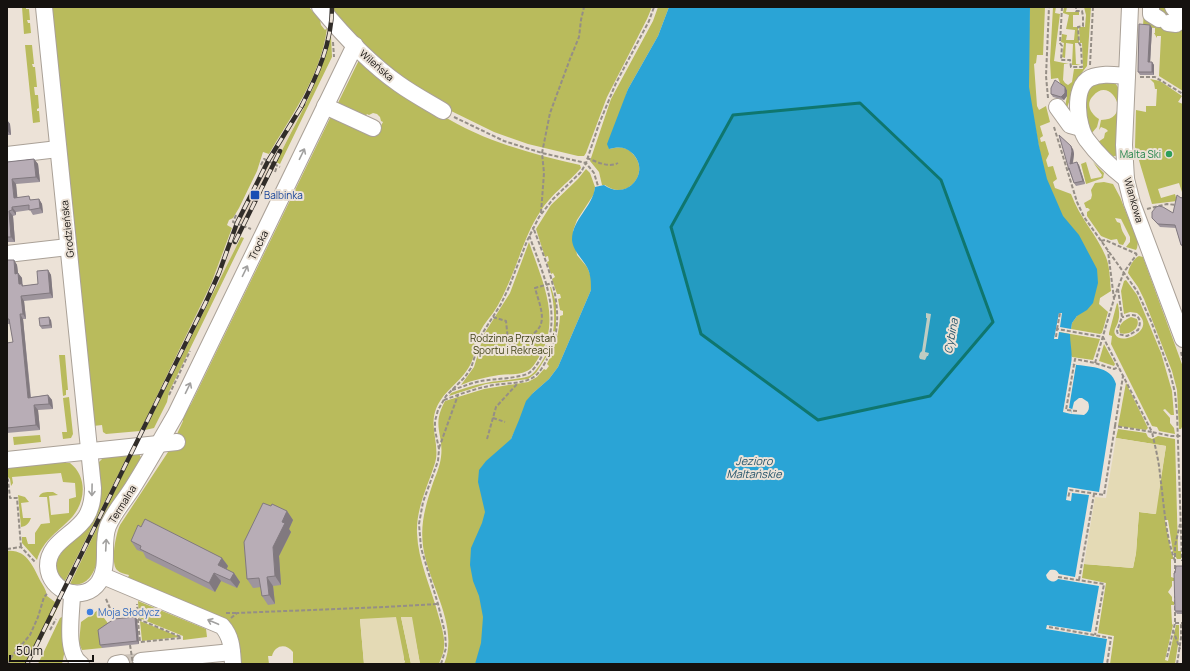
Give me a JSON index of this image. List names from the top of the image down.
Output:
{
  "streets": {
    "street": [
      "Wileńska",
      "Wiankowa",
      "Grodzieńska",
      "Trocka",
      "Termalna"
    ]
  },
  "crossings": [
    ["Wileńska", "Trocka"],
    ["Trocka", "Termalna"]
  ],
  "one_way": ["Trocka", "Termalna"],
  "water": ["Cybina", "Jezioro Maltańskie"],
  "parks": ["Rodzinna Przystań Sportu i Rekreacji"],
  "places": {
    "other": ["Malta Ski", "Moja Słodycz"],
    "transit": ["Balbinka"]
  },
  "scale_bar": "50 m"
}
